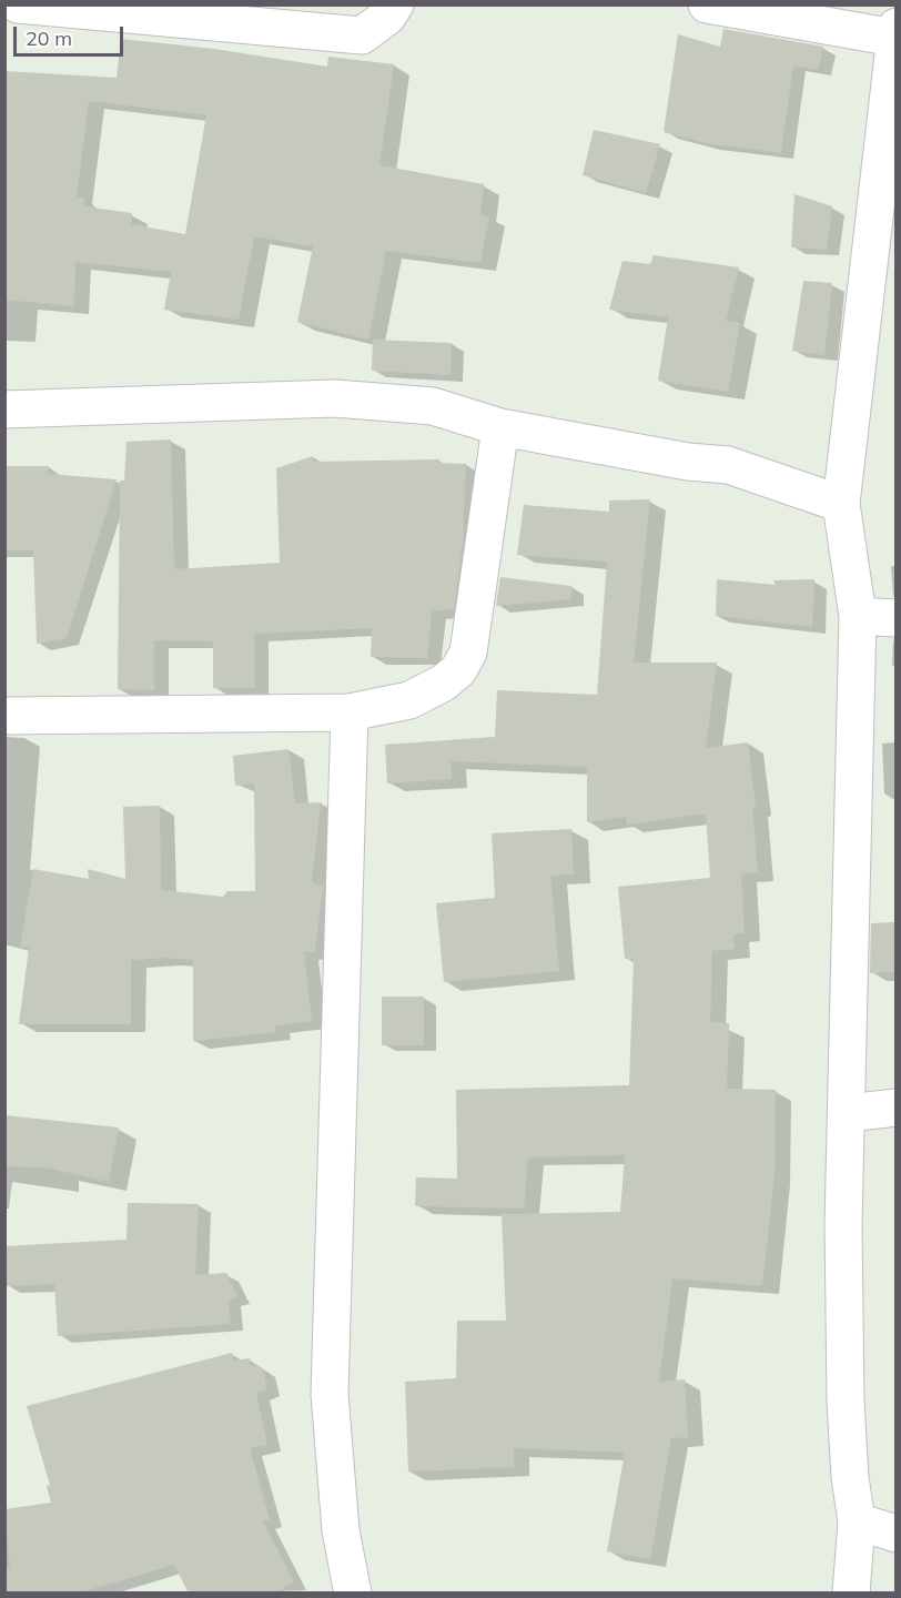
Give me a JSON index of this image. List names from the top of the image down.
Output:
{
  "scale_bar": "20 m"
}
